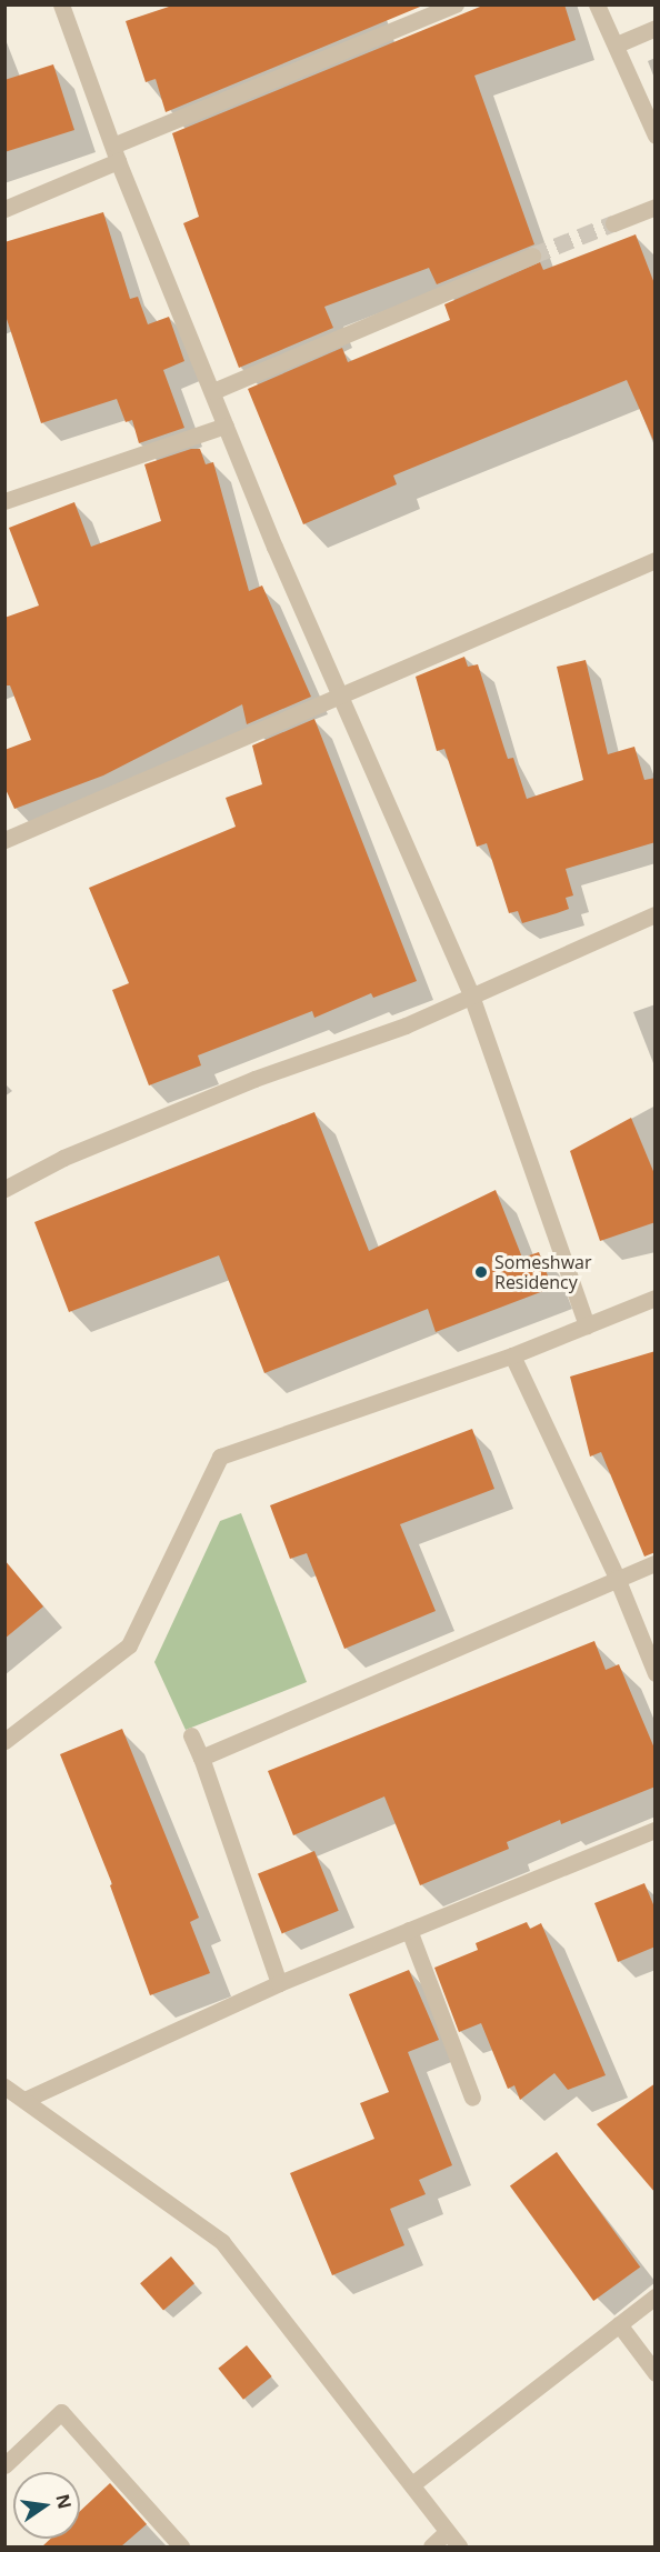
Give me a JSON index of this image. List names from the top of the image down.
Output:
{
  "places": ["Someshwar Residency"],
  "north": "right"
}
